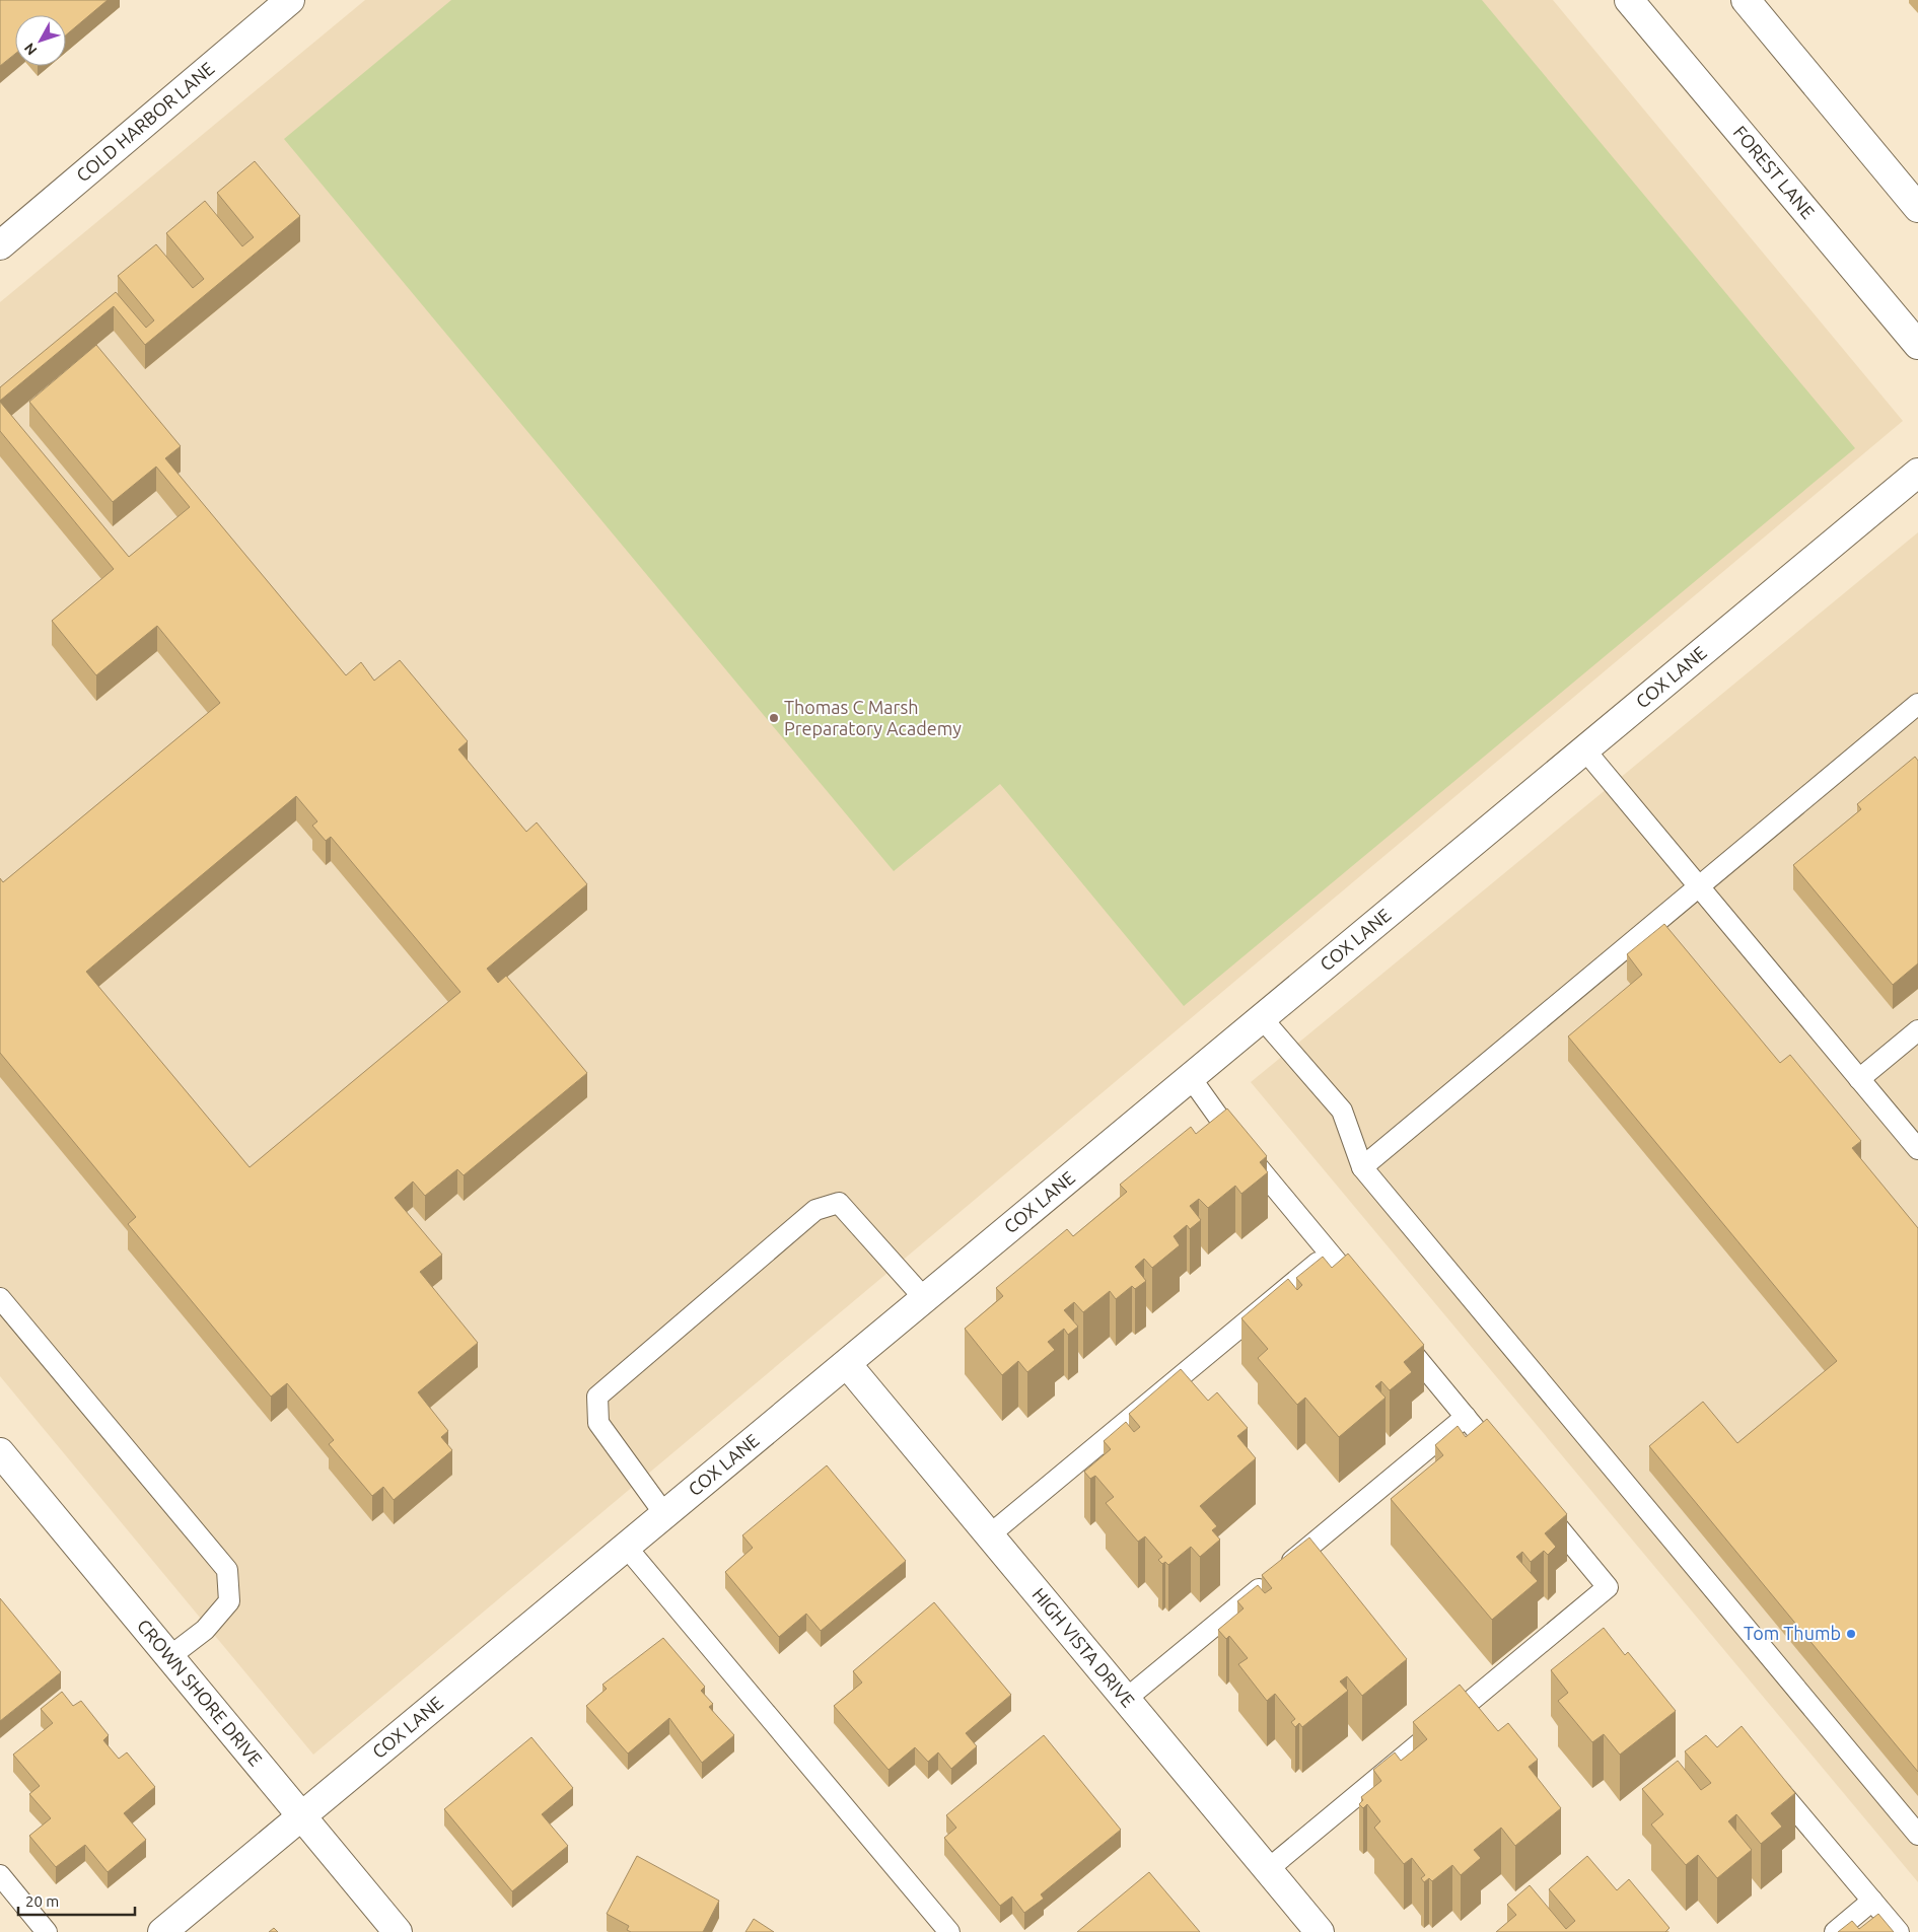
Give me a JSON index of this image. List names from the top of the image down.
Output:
{
  "streets": {
    "street": [
      "COLD HARBOR LANE",
      "FOREST LANE",
      "COX LANE",
      "HIGH VISTA DRIVE",
      "CROWN SHORE DRIVE"
    ]
  },
  "crossings": [
    ["COX LANE", "HIGH VISTA DRIVE"],
    ["COX LANE", "CROWN SHORE DRIVE"]
  ],
  "places": ["Thomas C Marsh Preparatory Academy", "Tom Thumb"],
  "scale_bar": "20 m",
  "north": "bottom left"
}
